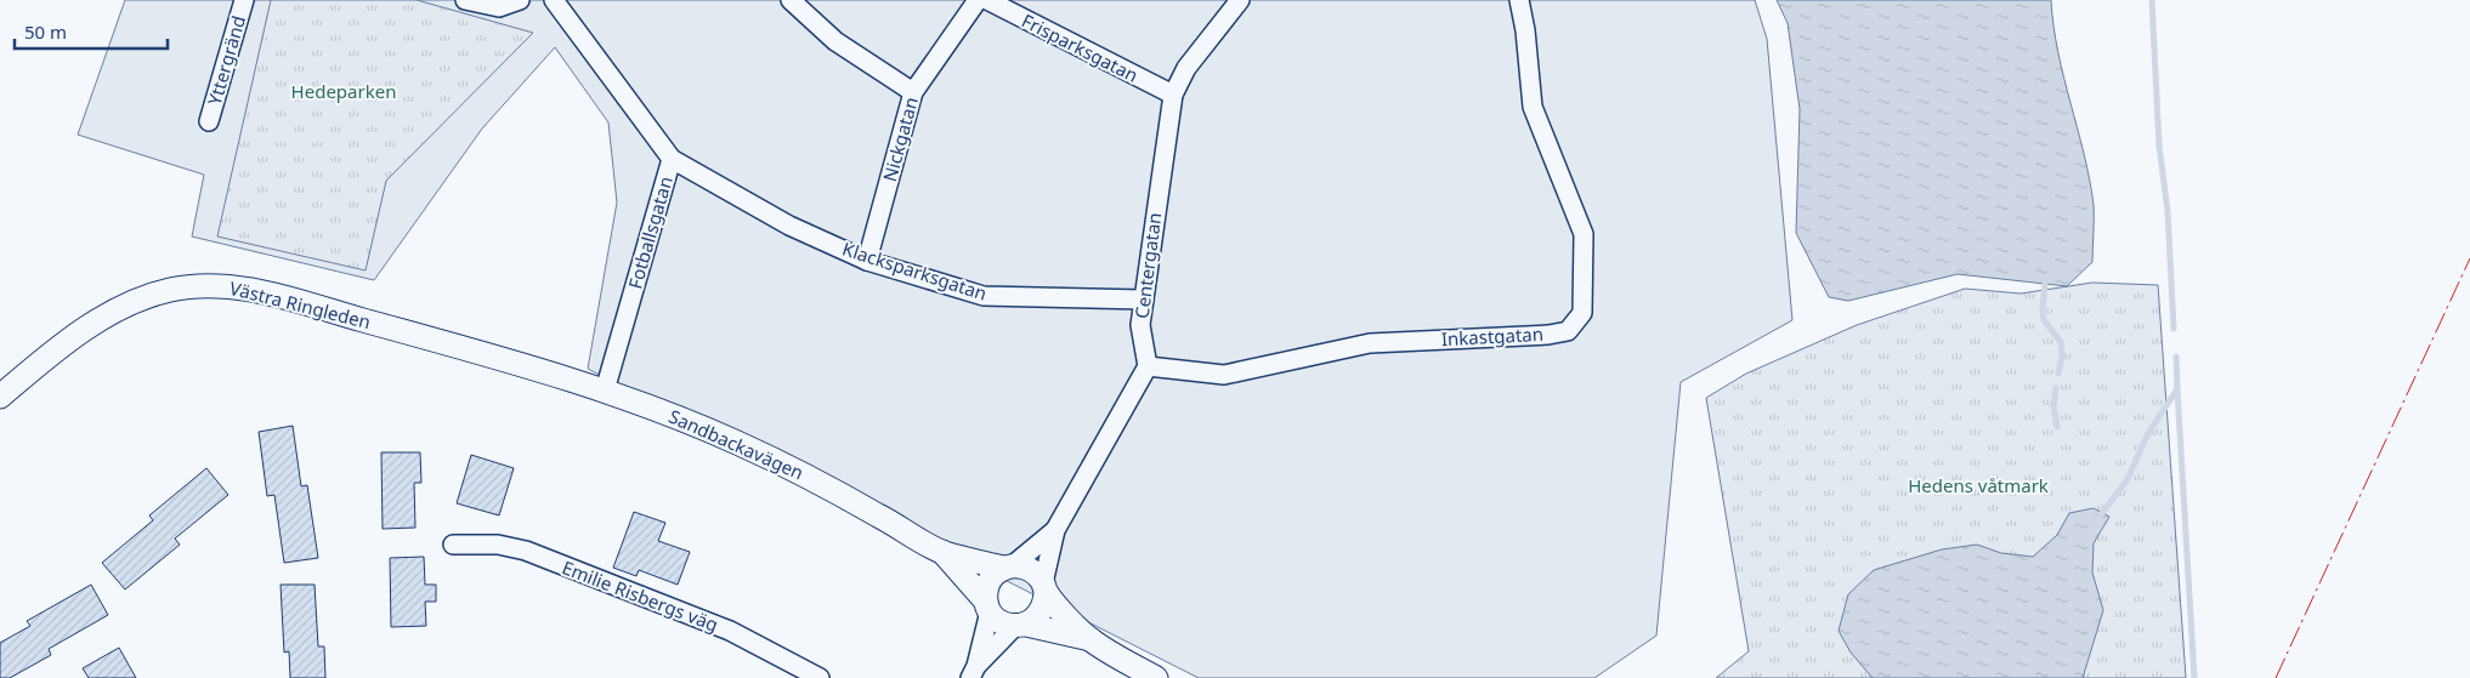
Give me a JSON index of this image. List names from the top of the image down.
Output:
{
  "streets": {
    "street": [
      "Frisparksgatan",
      "Yttergränd",
      "Nickgatan",
      "Fotballsgatan",
      "Centergatan",
      "Klacksparksgatan",
      "Västra Ringleden",
      "Inkastgatan",
      "Sandbackavägen",
      "Emilie Risbergs väg"
    ]
  },
  "crossings": [
    ["Frisparksgatan", "Centergatan"],
    ["Nickgatan", "Klacksparksgatan"],
    ["Fotballsgatan", "Klacksparksgatan"],
    ["Fotballsgatan", "Sandbackavägen"],
    ["Centergatan", "Klacksparksgatan"],
    ["Centergatan", "Inkastgatan"],
    ["Västra Ringleden", "Sandbackavägen"]
  ],
  "parks": ["Hedeparken", "Hedens våtmark"],
  "scale_bar": "50 m"
}
